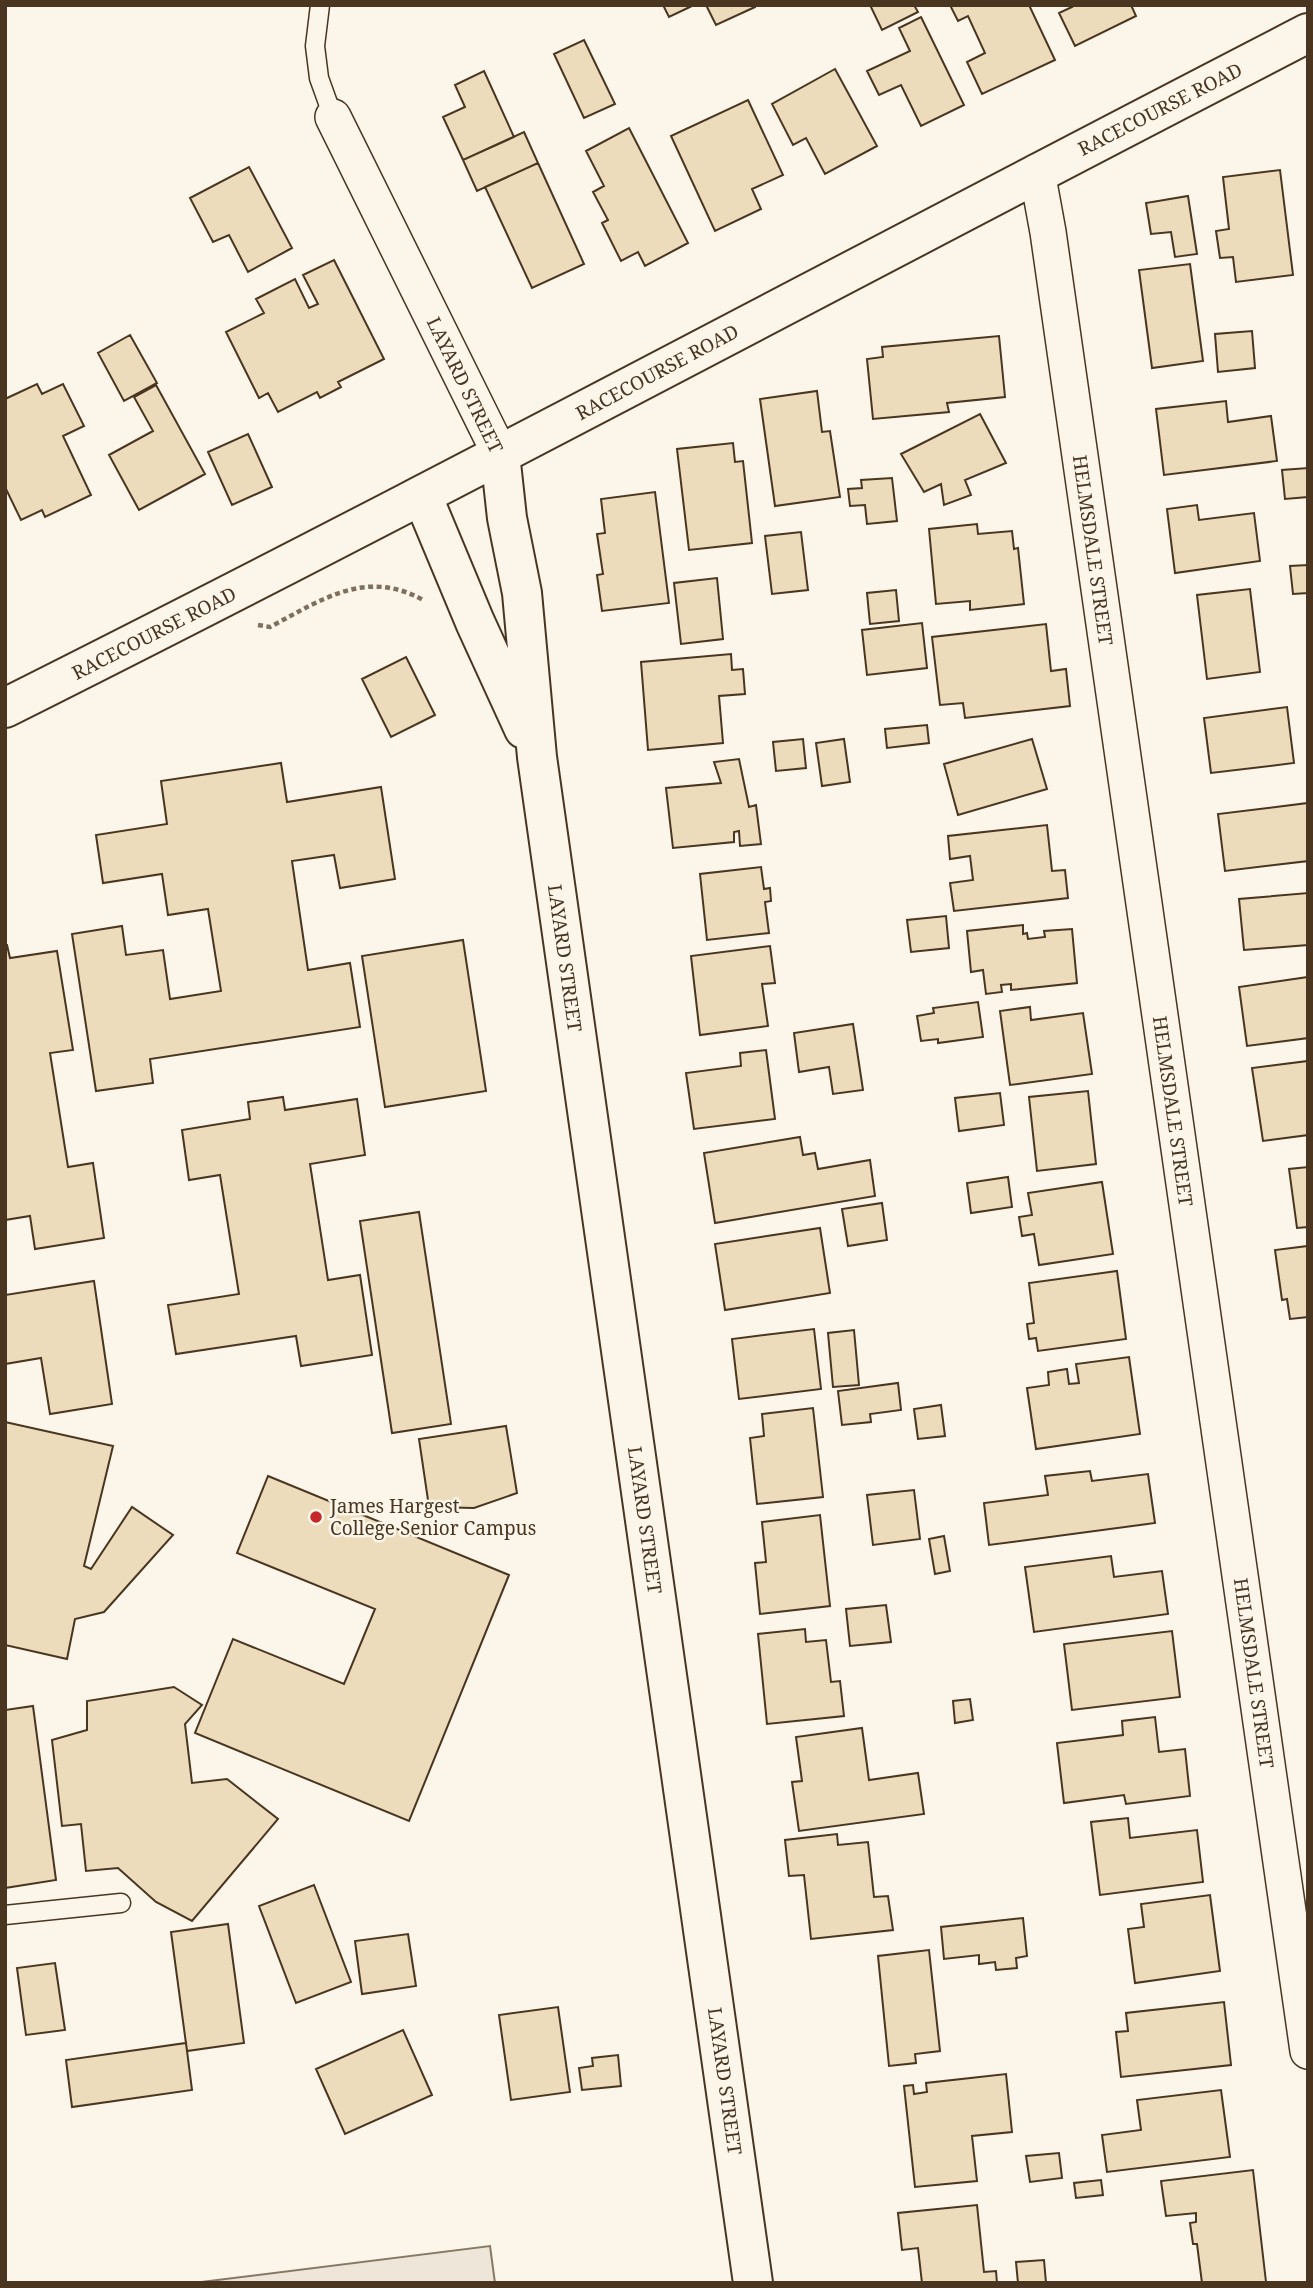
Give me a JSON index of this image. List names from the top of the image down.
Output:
{
  "streets": {
    "street": ["RACECOURSE ROAD", "LAYARD STREET", "HELMSDALE STREET"]
  },
  "crossings": [
    ["RACECOURSE ROAD", "LAYARD STREET"],
    ["RACECOURSE ROAD", "HELMSDALE STREET"]
  ],
  "places": ["James Hargest College Senior Campus"]
}
